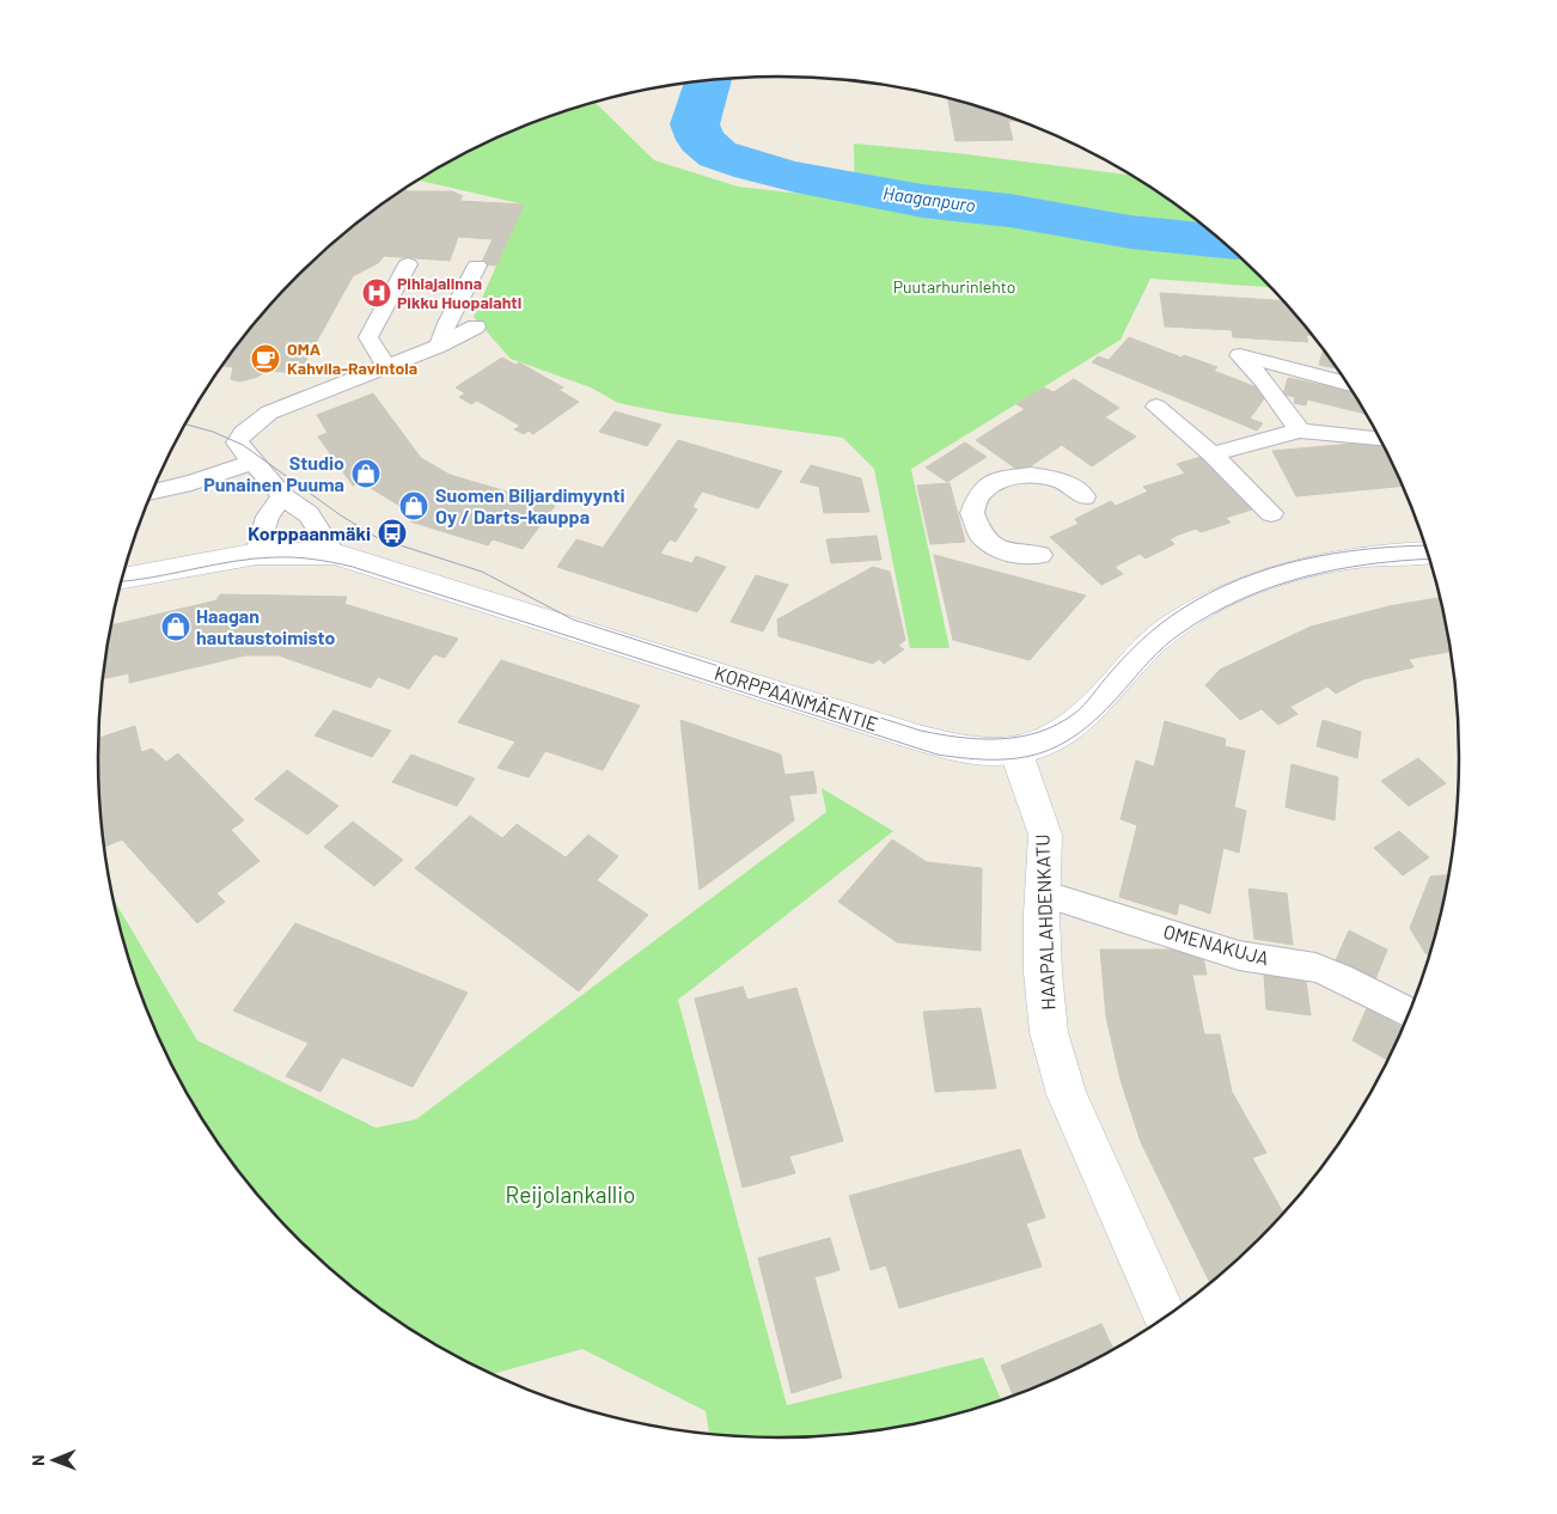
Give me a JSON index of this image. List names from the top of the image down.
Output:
{
  "streets": {
    "street": ["KORPPAANMÄENTIE", "HAAPALAHDENKATU"],
    "lane": ["OMENAKUJA"]
  },
  "crossings": [
    ["KORPPAANMÄENTIE", "HAAPALAHDENKATU"],
    ["HAAPALAHDENKATU", "OMENAKUJA"]
  ],
  "water": ["Haaganpuro"],
  "parks": ["Puutarhurinlehto", "Reijolankallio"],
  "places": {
    "hospital": ["Pihlajalinna Pikku Huopalahti"],
    "cafe": ["OMA Kahvila-Ravintola"],
    "shop": ["Studio Punainen Puuma", "Suomen Biljardimyynti Oy / Darts-kauppa", "Haagan hautaustoimisto"],
    "bus stop": ["Korppaanmäki"]
  },
  "north": "left"
}
